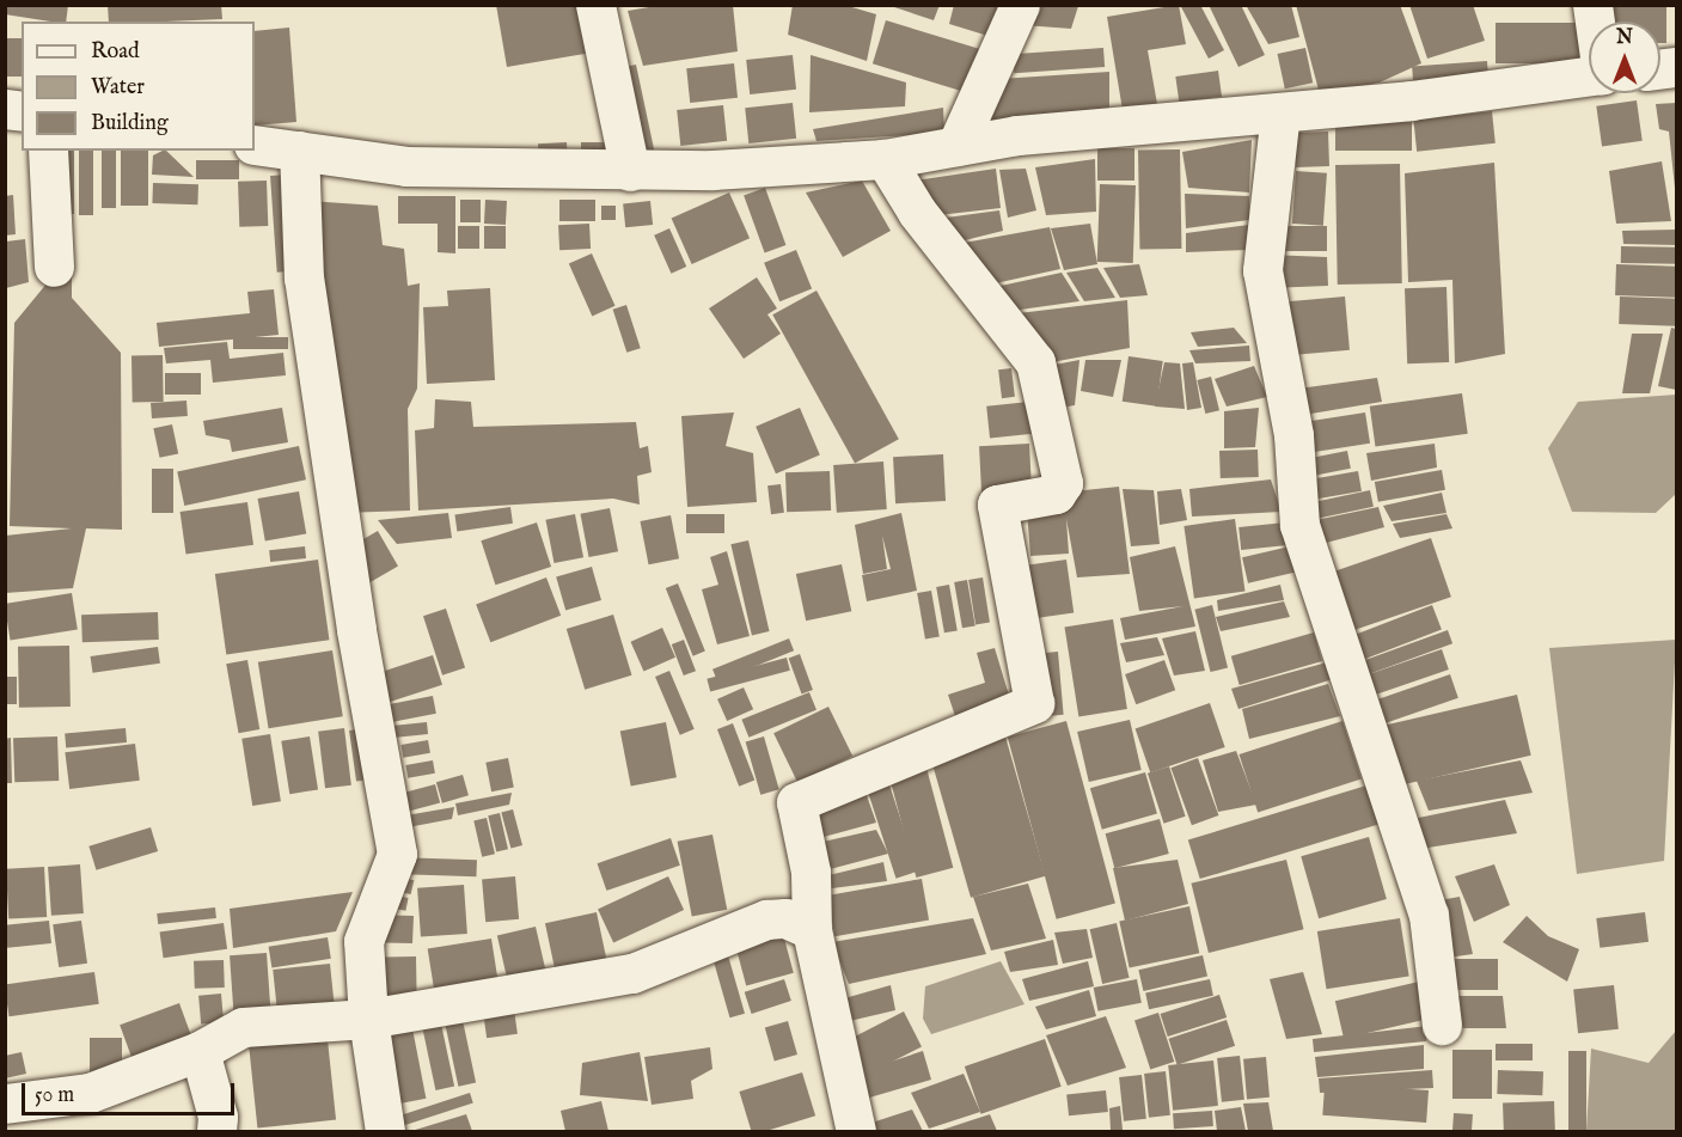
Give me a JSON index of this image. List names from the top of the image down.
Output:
{
  "legend": ["Road", "Water", "Building"],
  "scale_bar": "50 m",
  "north": "top"
}
